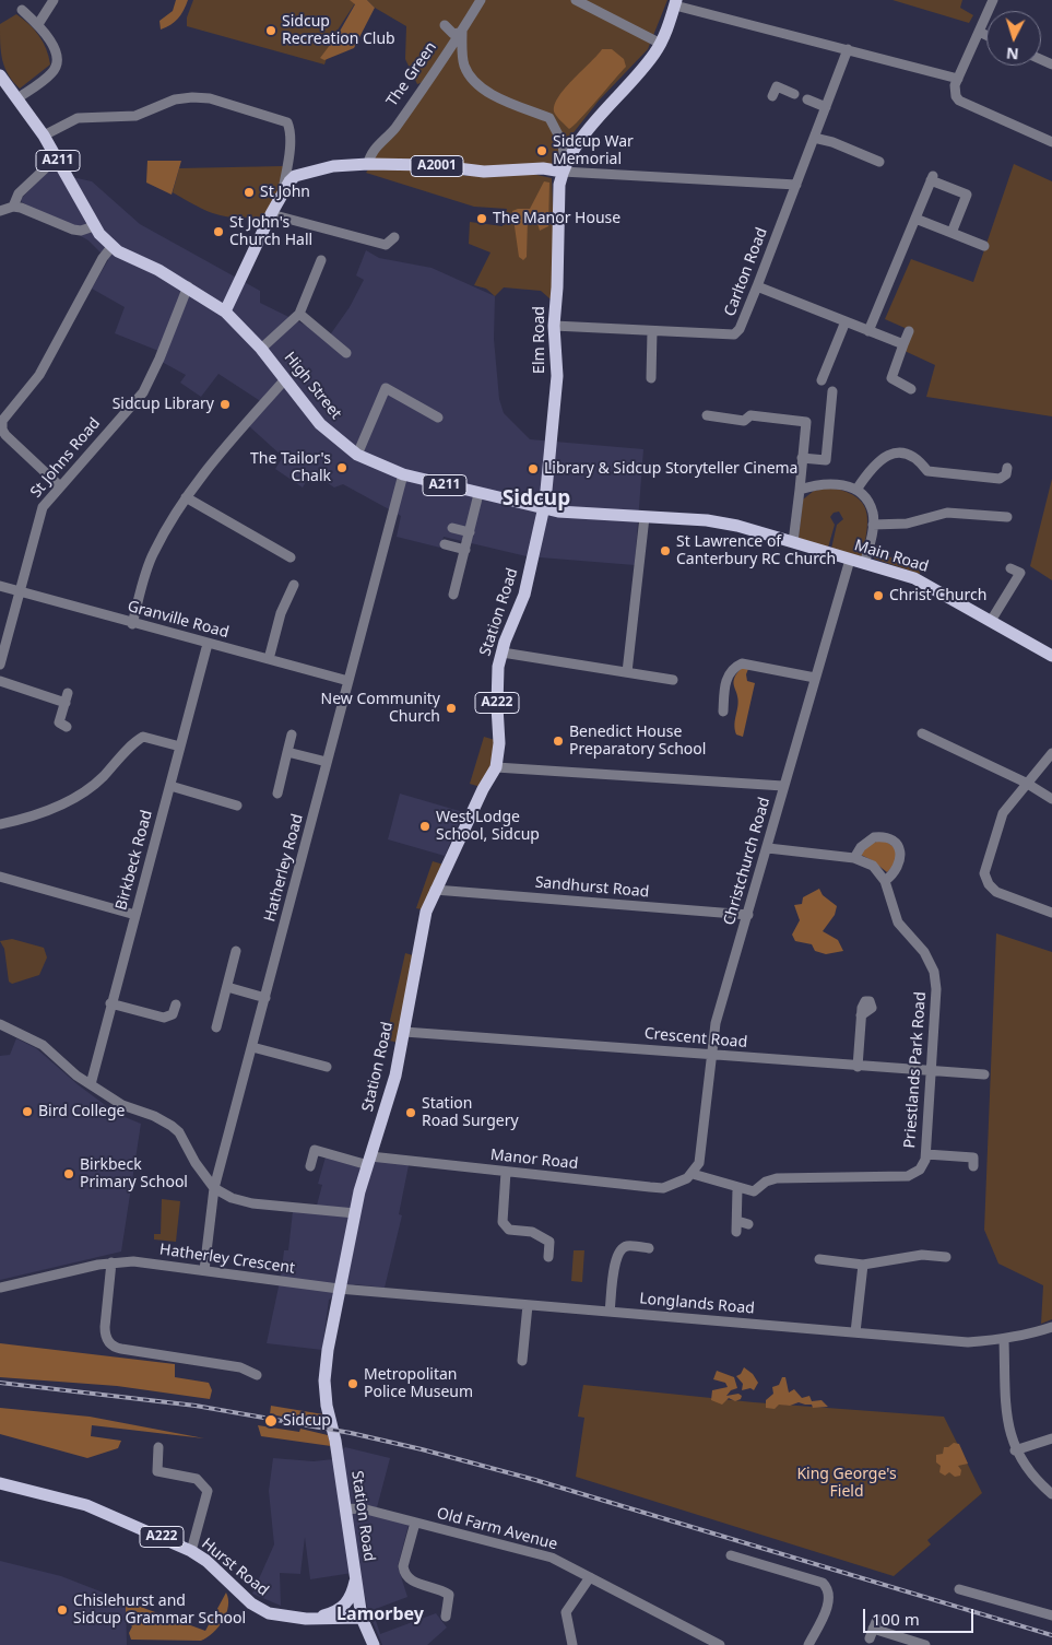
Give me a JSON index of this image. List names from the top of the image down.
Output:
{
  "streets": {
    "main road": [
      "A211",
      "A2001",
      "Elm Road",
      "High Street",
      "Main Road",
      "Station Road",
      "A222",
      "Hurst Road"
    ],
    "street": [
      "The Green",
      "Carlton Road",
      "St Johns Road",
      "Granville Road",
      "Birkbeck Road",
      "Christchurch Road",
      "Hatherley Road",
      "Sandhurst Road",
      "Crescent Road",
      "Priestlands Park Road",
      "Manor Road",
      "Hatherley Crescent",
      "Longlands Road",
      "Old Farm Avenue"
    ]
  },
  "crossings": [
    ["The Green", "A2001"],
    ["A211", "High Street"],
    ["A2001", "Elm Road"],
    ["A2001", "High Street"],
    ["Carlton Road", "Elm Road"],
    ["Elm Road", "High Street"],
    ["Elm Road", "Main Road"],
    ["Elm Road", "Station Road"],
    ["High Street", "St Johns Road"],
    ["High Street", "Main Road"],
    ["High Street", "Station Road"],
    ["High Street", "Hatherley Road"],
    ["St Johns Road", "Granville Road"],
    ["Main Road", "Station Road"],
    ["Main Road", "Christchurch Road"],
    ["Station Road", "A222"],
    ["Station Road", "Sandhurst Road"],
    ["Station Road", "Crescent Road"],
    ["Station Road", "Manor Road"],
    ["Station Road", "Hatherley Crescent"],
    ["Station Road", "Longlands Road"],
    ["Station Road", "Old Farm Avenue"],
    ["Station Road", "Hurst Road"],
    ["Granville Road", "Birkbeck Road"],
    ["Granville Road", "Hatherley Road"],
    ["A222", "Hurst Road"],
    ["Christchurch Road", "Sandhurst Road"],
    ["Christchurch Road", "Crescent Road"],
    ["Christchurch Road", "Priestlands Park Road"],
    ["Christchurch Road", "Manor Road"],
    ["Hatherley Road", "Hatherley Crescent"],
    ["Crescent Road", "Priestlands Park Road"],
    ["Priestlands Park Road", "Manor Road"],
    ["Hatherley Crescent", "Longlands Road"]
  ],
  "districts": ["Sidcup", "Lamorbey"],
  "parks": ["King George's Field"],
  "places": [
    "Sidcup Recreation Club",
    "Sidcup War Memorial",
    "St John",
    "The Manor House",
    "St John's Church Hall",
    "Sidcup Library",
    "The Tailor's Chalk",
    "Library & Sidcup Storyteller Cinema",
    "St Lawrence of Canterbury RC Church",
    "Christ Church",
    "New Community Church",
    "Benedict House Preparatory School",
    "West Lodge School, Sidcup",
    "Bird College",
    "Station Road Surgery",
    "Birkbeck Primary School",
    "Metropolitan Police Museum",
    "Sidcup",
    "Chislehurst and Sidcup Grammar School"
  ],
  "scale_bar": "100 m",
  "north": "bottom"
}
